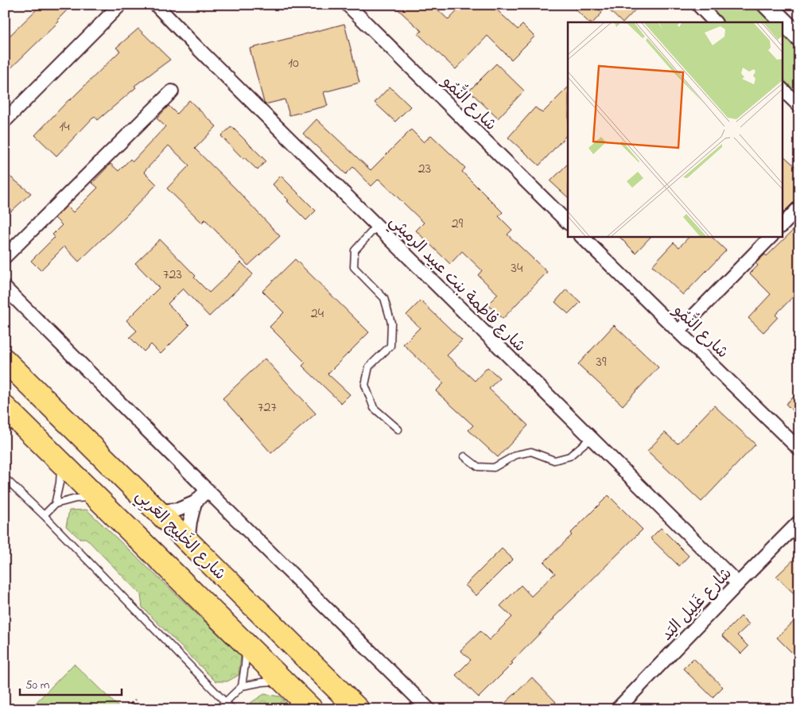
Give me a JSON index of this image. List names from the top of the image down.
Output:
{
  "streets": {
    "highway": ["شارع الخَلِيج العَربِي"],
    "street": ["شارع النُّمُو", "شارع فاطمة بنت عبيد الرميثي", "شارع غَلِيل اليَد"]
  },
  "crossings": [
    ["شارع فاطمة بنت عبيد الرميثي", "شارع غَلِيل اليَد"]
  ],
  "house_numbers": [
    "10",
    "14",
    "23",
    "29",
    "34",
    "723",
    "24",
    "39",
    "727"
  ],
  "scale_bar": "50 m"
}
